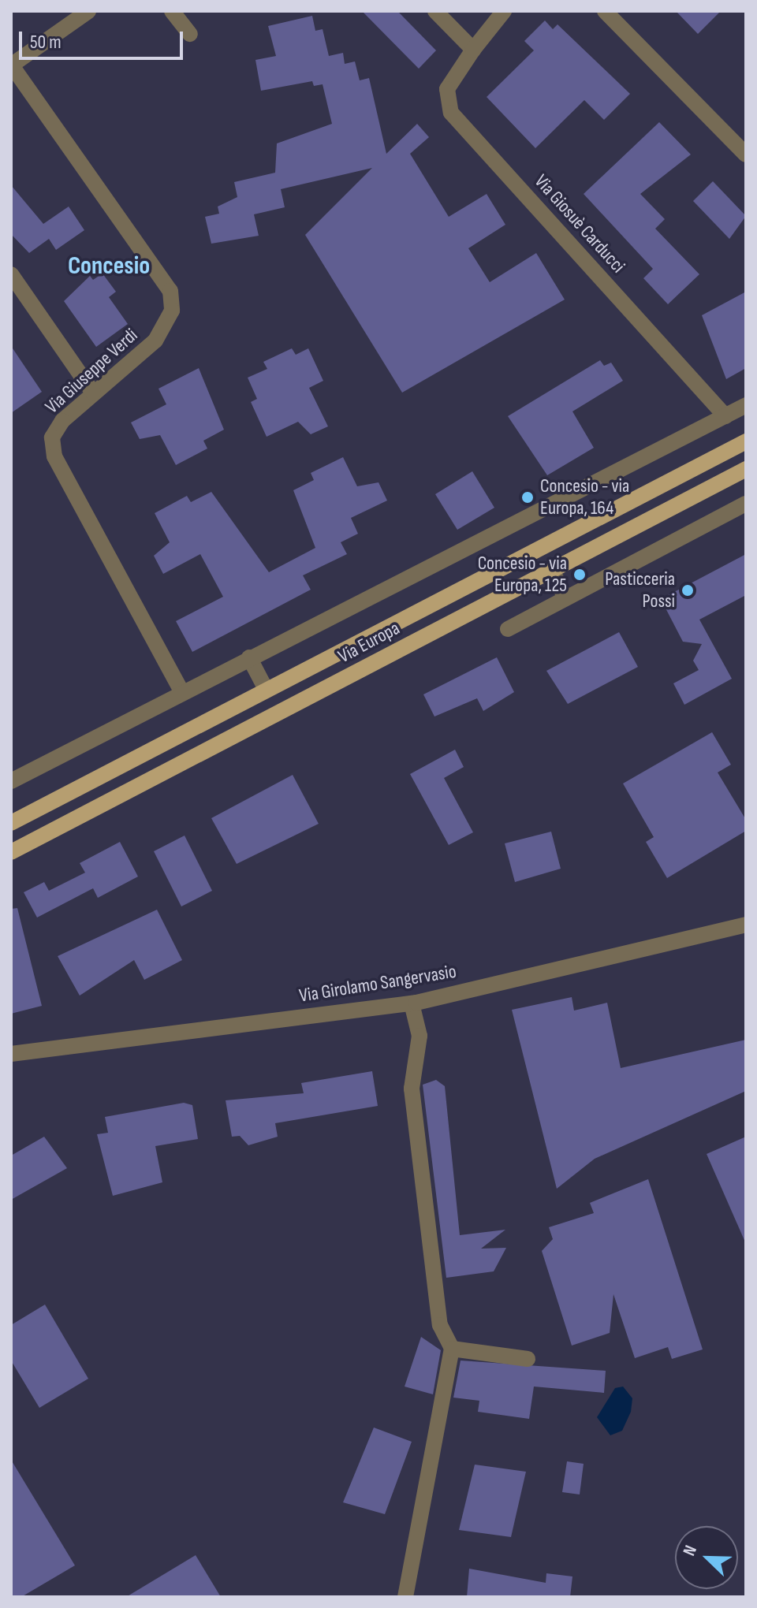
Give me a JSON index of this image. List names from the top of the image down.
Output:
{
  "streets": {
    "main road": ["Via Europa"],
    "street": ["Via Giosuè Carducci", "Via Giuseppe Verdi", "Via Girolamo Sangervasio"]
  },
  "districts": ["Concesio"],
  "places": ["Concesio - via Europa, 164", "Concesio - via Europa, 125", "Pasticceria Possi"],
  "scale_bar": "50 m",
  "north": "top left"
}
